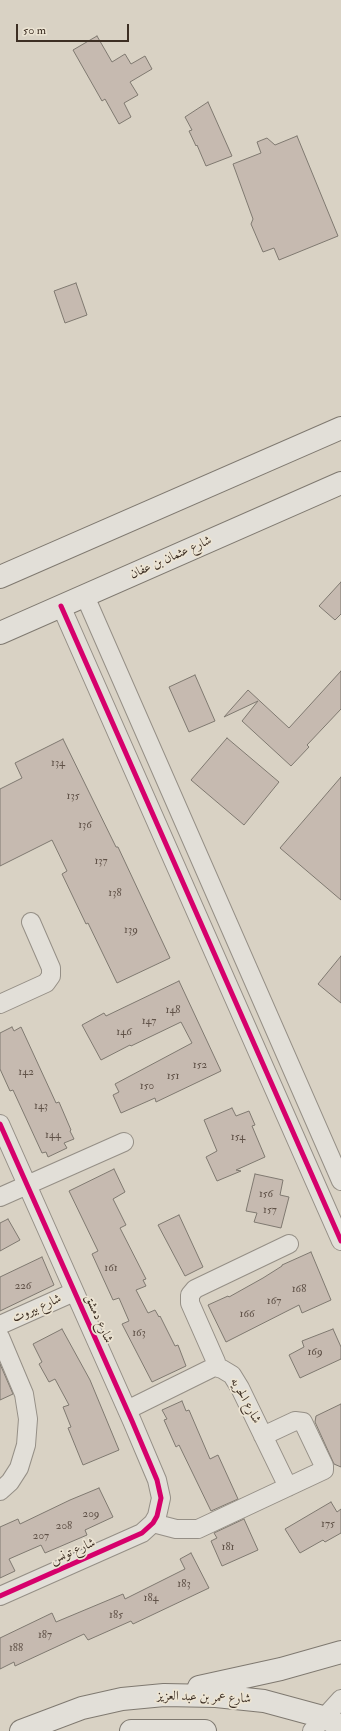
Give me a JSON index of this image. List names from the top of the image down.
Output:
{
  "streets": {
    "main road": ["شارع عثمان بن عفان", "شارع عمر بن عبد العزيز"],
    "street": [
      "شارع بيروت",
      "شارع دمشق",
      "شارع الحريه",
      "شارع تونس"
    ]
  },
  "crossings": [
    ["شارع بيروت", "شارع دمشق"],
    ["شارع دمشق", "شارع الحريه"],
    ["شارع دمشق", "شارع تونس"]
  ],
  "house_numbers": [
    "134",
    "135",
    "136",
    "137",
    "138",
    "139",
    "148",
    "147",
    "146",
    "152",
    "142",
    "151",
    "150",
    "143",
    "144",
    "154",
    "156",
    "157",
    "161",
    "226",
    "168",
    "167",
    "166",
    "163",
    "169",
    "209",
    "175",
    "208",
    "207",
    "181",
    "183",
    "184",
    "185",
    "187",
    "188"
  ],
  "scale_bar": "50 m"
}
